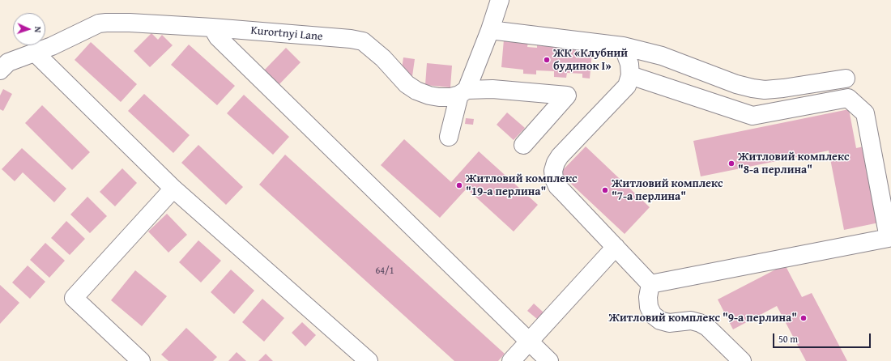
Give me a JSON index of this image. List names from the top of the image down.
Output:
{
  "streets": {
    "street": ["Kurortnyi Lane"]
  },
  "places": [
    "ЖК «Клубний будинок I»",
    "Житловий комплекс \"8-а перлина\"",
    "Житловий комплекс \"19-а перлина\"",
    "Житловий комплекс \"7-а перлина\"",
    "Житловий комплекс \"9-а перлина\""
  ],
  "house_numbers": ["64/1"],
  "scale_bar": "50 m",
  "north": "right"
}
